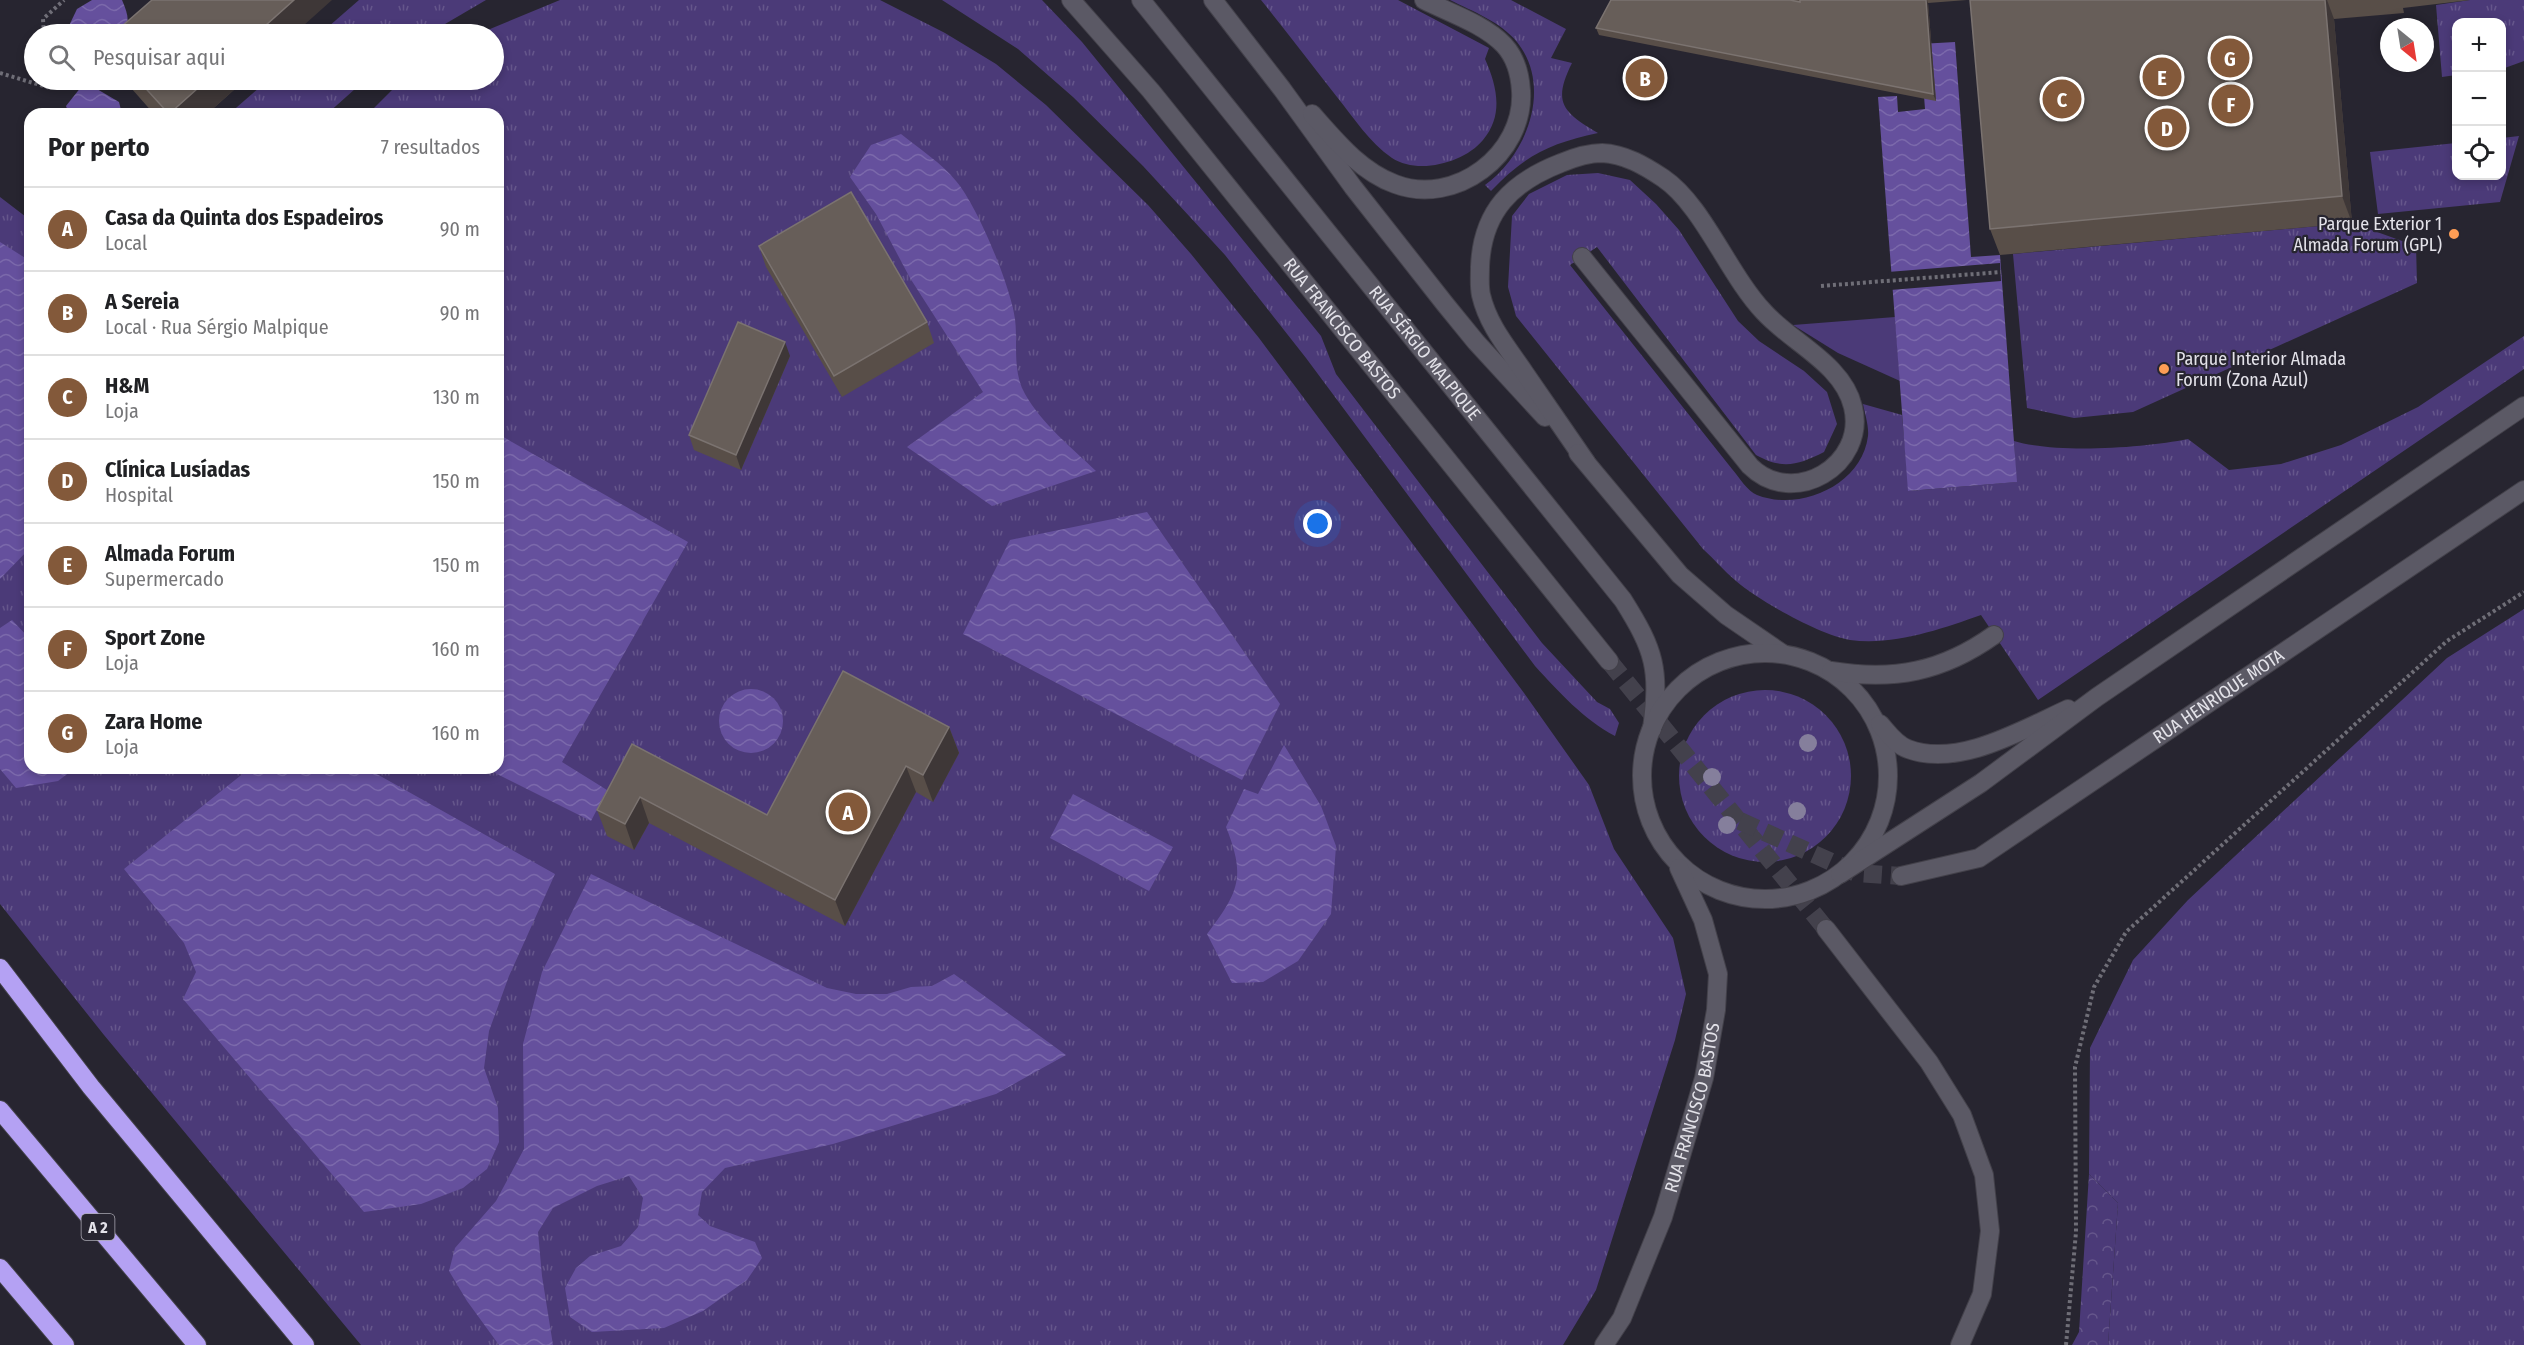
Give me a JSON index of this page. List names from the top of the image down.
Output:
{
  "streets": {
    "highway": ["A 2"],
    "street": ["RUA FRANCISCO BASTOS", "RUA SÉRGIO MALPIQUE", "RUA HENRIQUE MOTA"]
  },
  "places": ["Parque Exterior 1 Almada Forum (GPL)", "Parque Interior Almada Forum (Zona Azul)"],
  "north": "bottom right",
  "page": {
    "map_buttons": ["+", "−"],
    "search": "Pesquisar aqui",
    "pins": [
      "G",
      "E",
      "B",
      "C",
      "F",
      "D",
      "A"
    ],
    "heading": ["Por perto", "7 resultados"],
    "list": [
      {
        "mark": "A",
        "name": "Casa da Quinta dos Espadeiros",
        "note": "Local",
        "value": "90 m"
      },
      {
        "mark": "B",
        "name": "A Sereia",
        "note": "Local · Rua Sérgio Malpique",
        "value": "90 m"
      },
      {
        "mark": "C",
        "name": "H&M",
        "note": "Loja",
        "value": "130 m"
      },
      {
        "mark": "D",
        "name": "Clínica Lusíadas",
        "note": "Hospital",
        "value": "150 m"
      },
      {
        "mark": "E",
        "name": "Almada Forum",
        "note": "Supermercado",
        "value": "150 m"
      },
      {
        "mark": "F",
        "name": "Sport Zone",
        "note": "Loja",
        "value": "160 m"
      },
      {
        "mark": "G",
        "name": "Zara Home",
        "note": "Loja",
        "value": "160 m"
      }
    ]
  }
}
